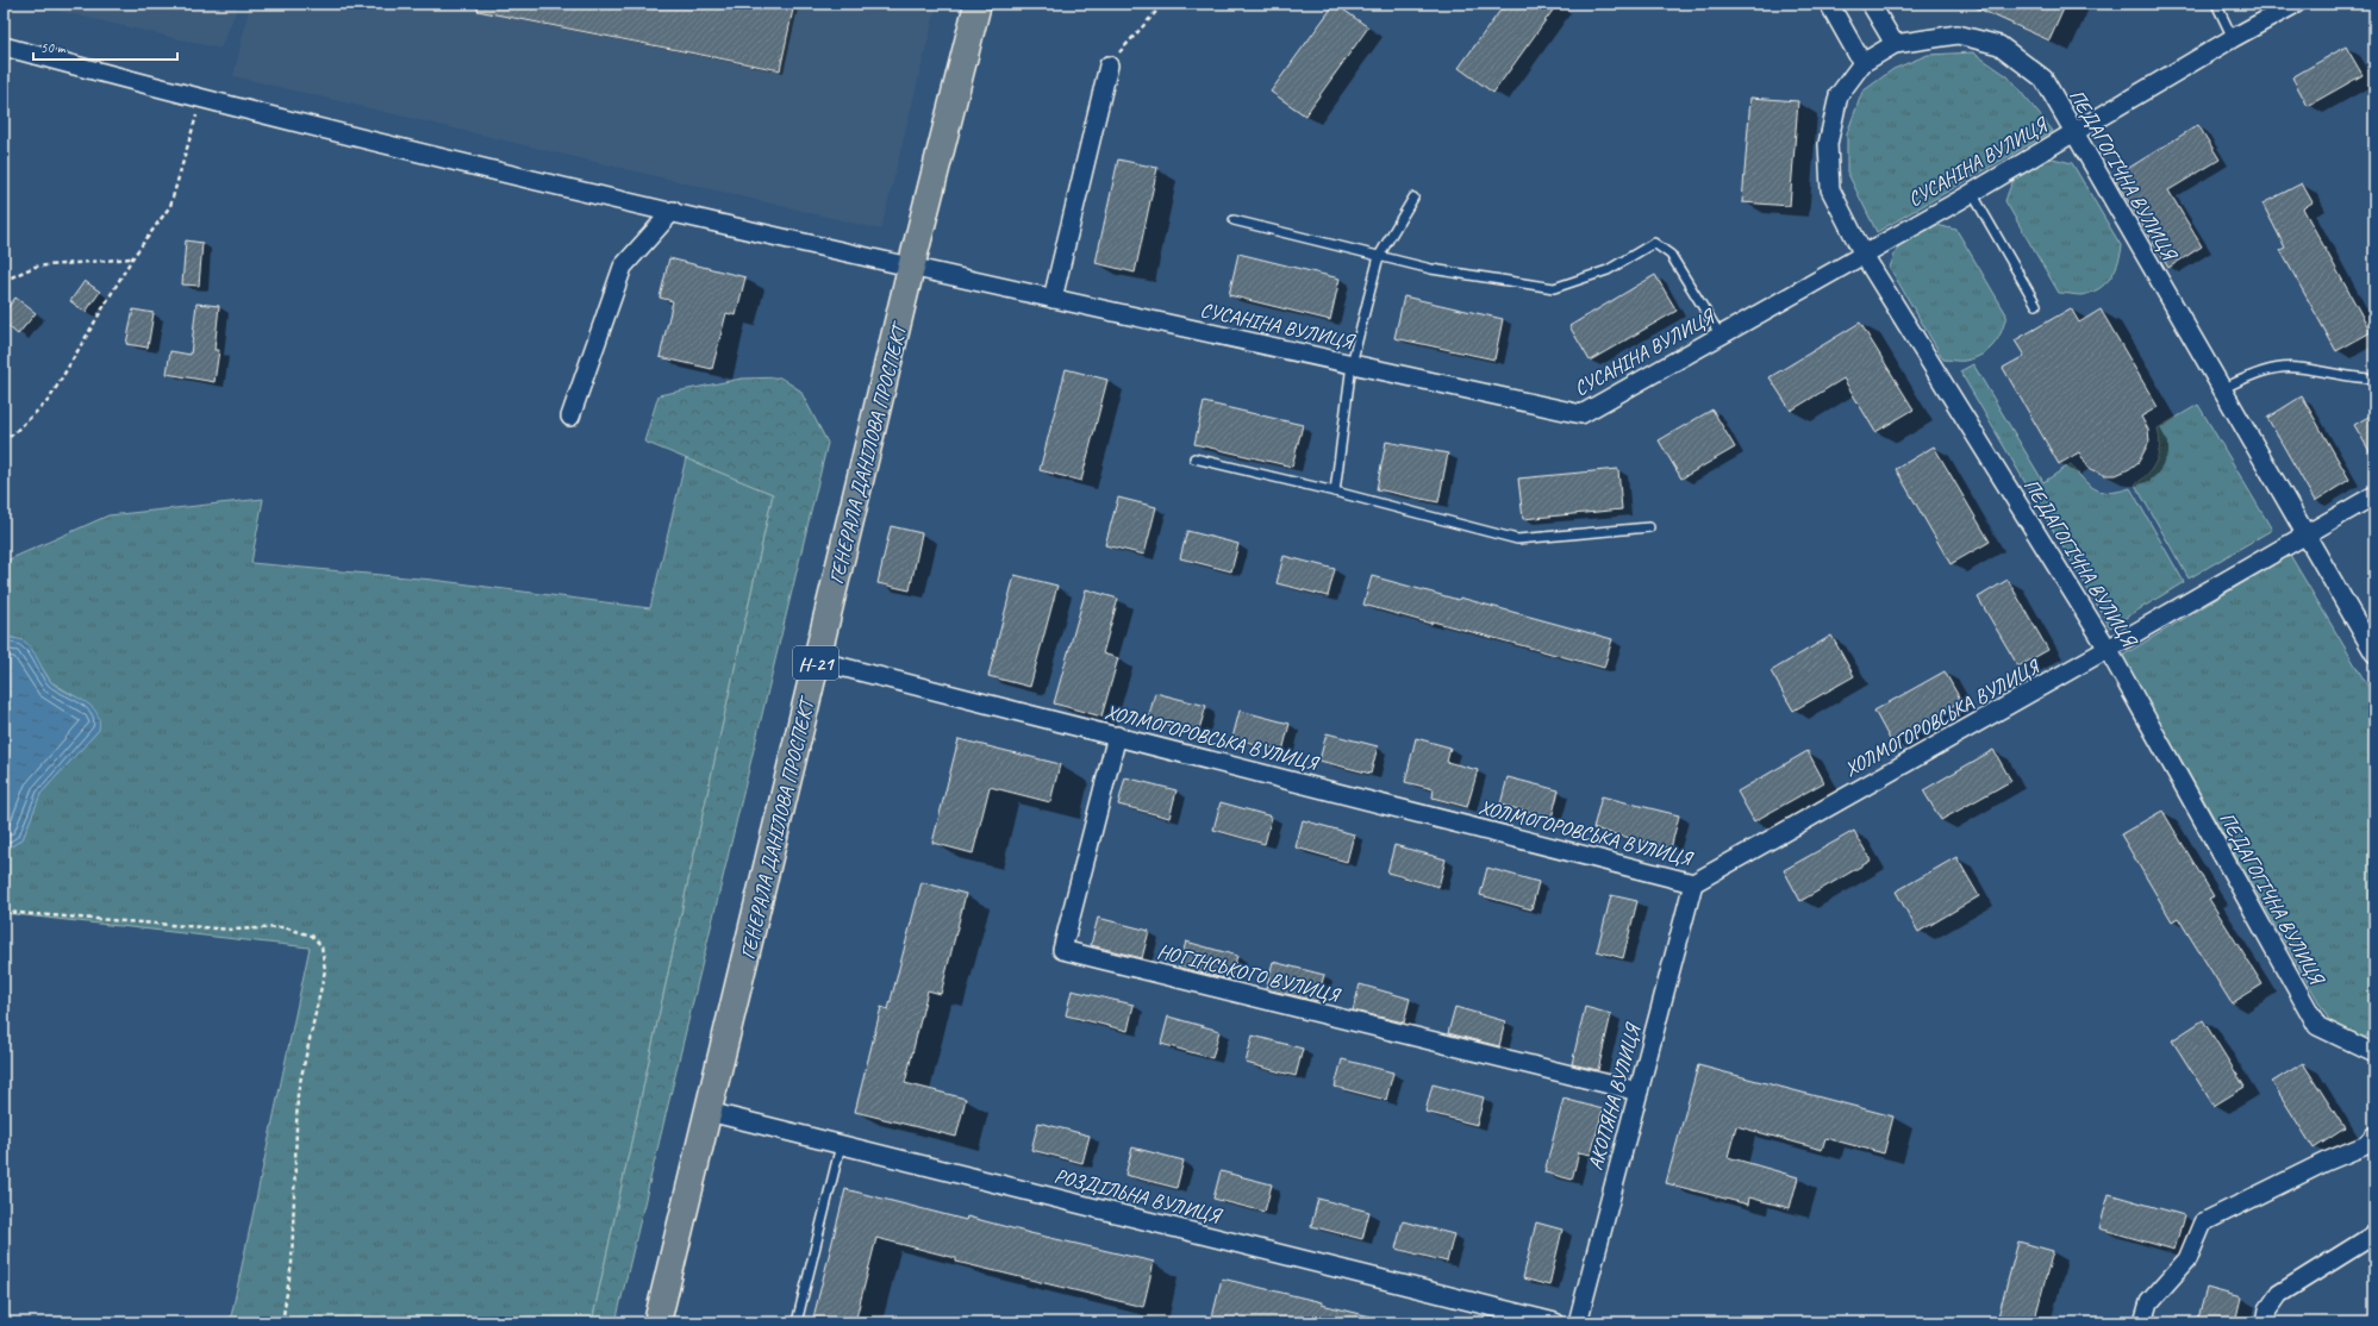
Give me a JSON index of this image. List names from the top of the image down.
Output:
{
  "streets": {
    "main road": ["ГЕНЕРАЛА ДАНІЛОВА ПРОСПЕКТ", "Н-21"],
    "street": [
      "СУСАНІНА ВУЛИЦЯ",
      "ПЕДАГОГІЧНА ВУЛИЦЯ",
      "ХОЛМОГОРОВСЬКА ВУЛИЦЯ",
      "НОГІНСЬКОГО ВУЛИЦЯ",
      "АКОПЯНА ВУЛИЦЯ",
      "РОЗДІЛЬНА ВУЛИЦЯ"
    ]
  },
  "crossings": [
    ["СУСАНІНА ВУЛИЦЯ", "ПЕДАГОГІЧНА ВУЛИЦЯ"],
    ["СУСАНІНА ВУЛИЦЯ", "ГЕНЕРАЛА ДАНІЛОВА ПРОСПЕКТ"],
    ["ПЕДАГОГІЧНА ВУЛИЦЯ", "ХОЛМОГОРОВСЬКА ВУЛИЦЯ"],
    ["ГЕНЕРАЛА ДАНІЛОВА ПРОСПЕКТ", "ХОЛМОГОРОВСЬКА ВУЛИЦЯ"],
    ["ГЕНЕРАЛА ДАНІЛОВА ПРОСПЕКТ", "РОЗДІЛЬНА ВУЛИЦЯ"],
    ["ХОЛМОГОРОВСЬКА ВУЛИЦЯ", "НОГІНСЬКОГО ВУЛИЦЯ"],
    ["ХОЛМОГОРОВСЬКА ВУЛИЦЯ", "АКОПЯНА ВУЛИЦЯ"],
    ["НОГІНСЬКОГО ВУЛИЦЯ", "АКОПЯНА ВУЛИЦЯ"]
  ],
  "scale_bar": "50 m"
}
